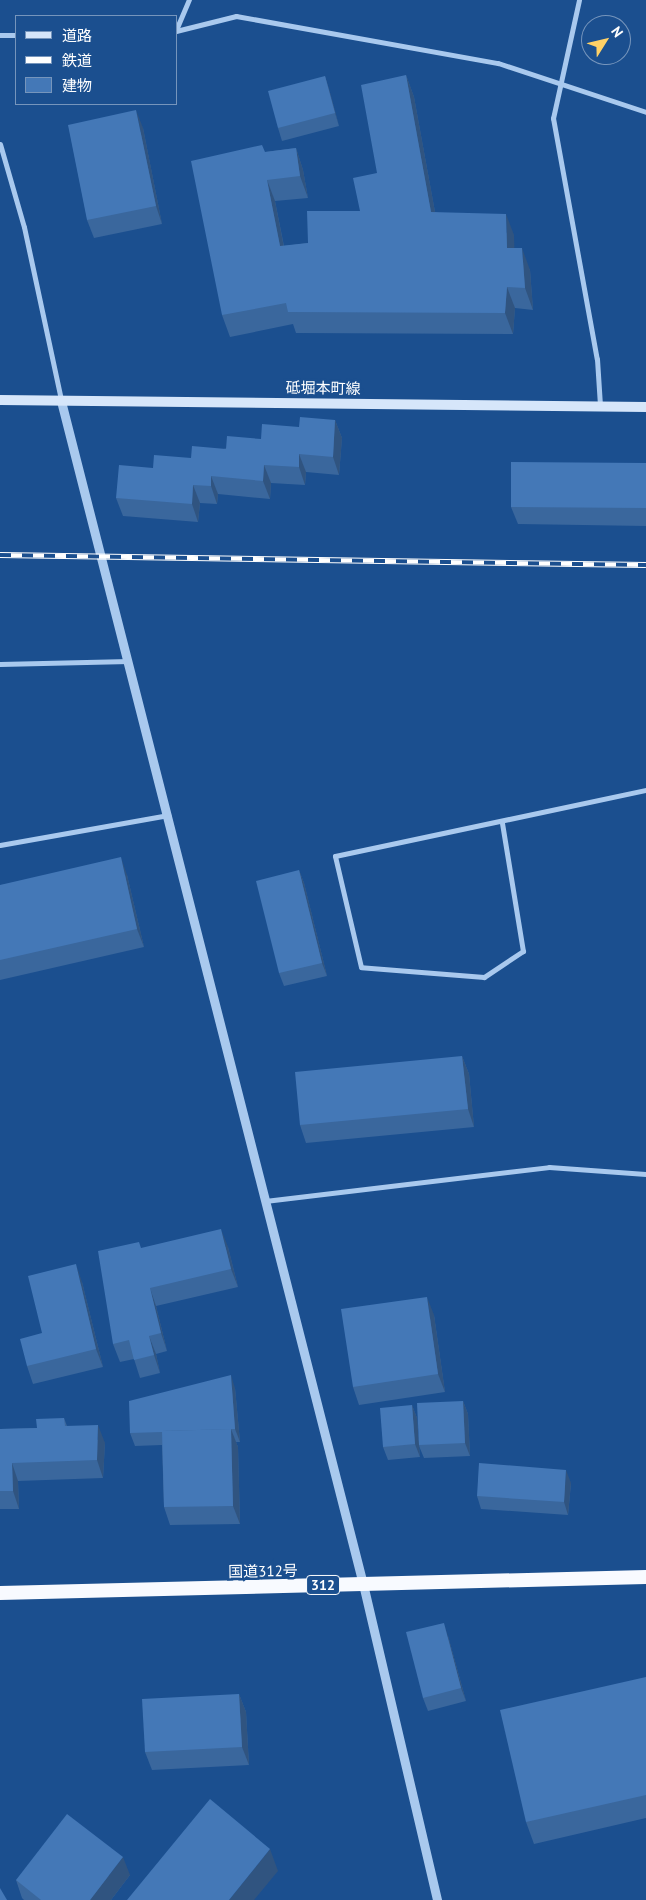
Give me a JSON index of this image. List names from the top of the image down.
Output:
{
  "streets": {
    "highway": ["国道312号", "312"],
    "main road": ["砥堀本町線"]
  },
  "legend": ["道路", "鉄道", "建物"],
  "north": "top right"
}
